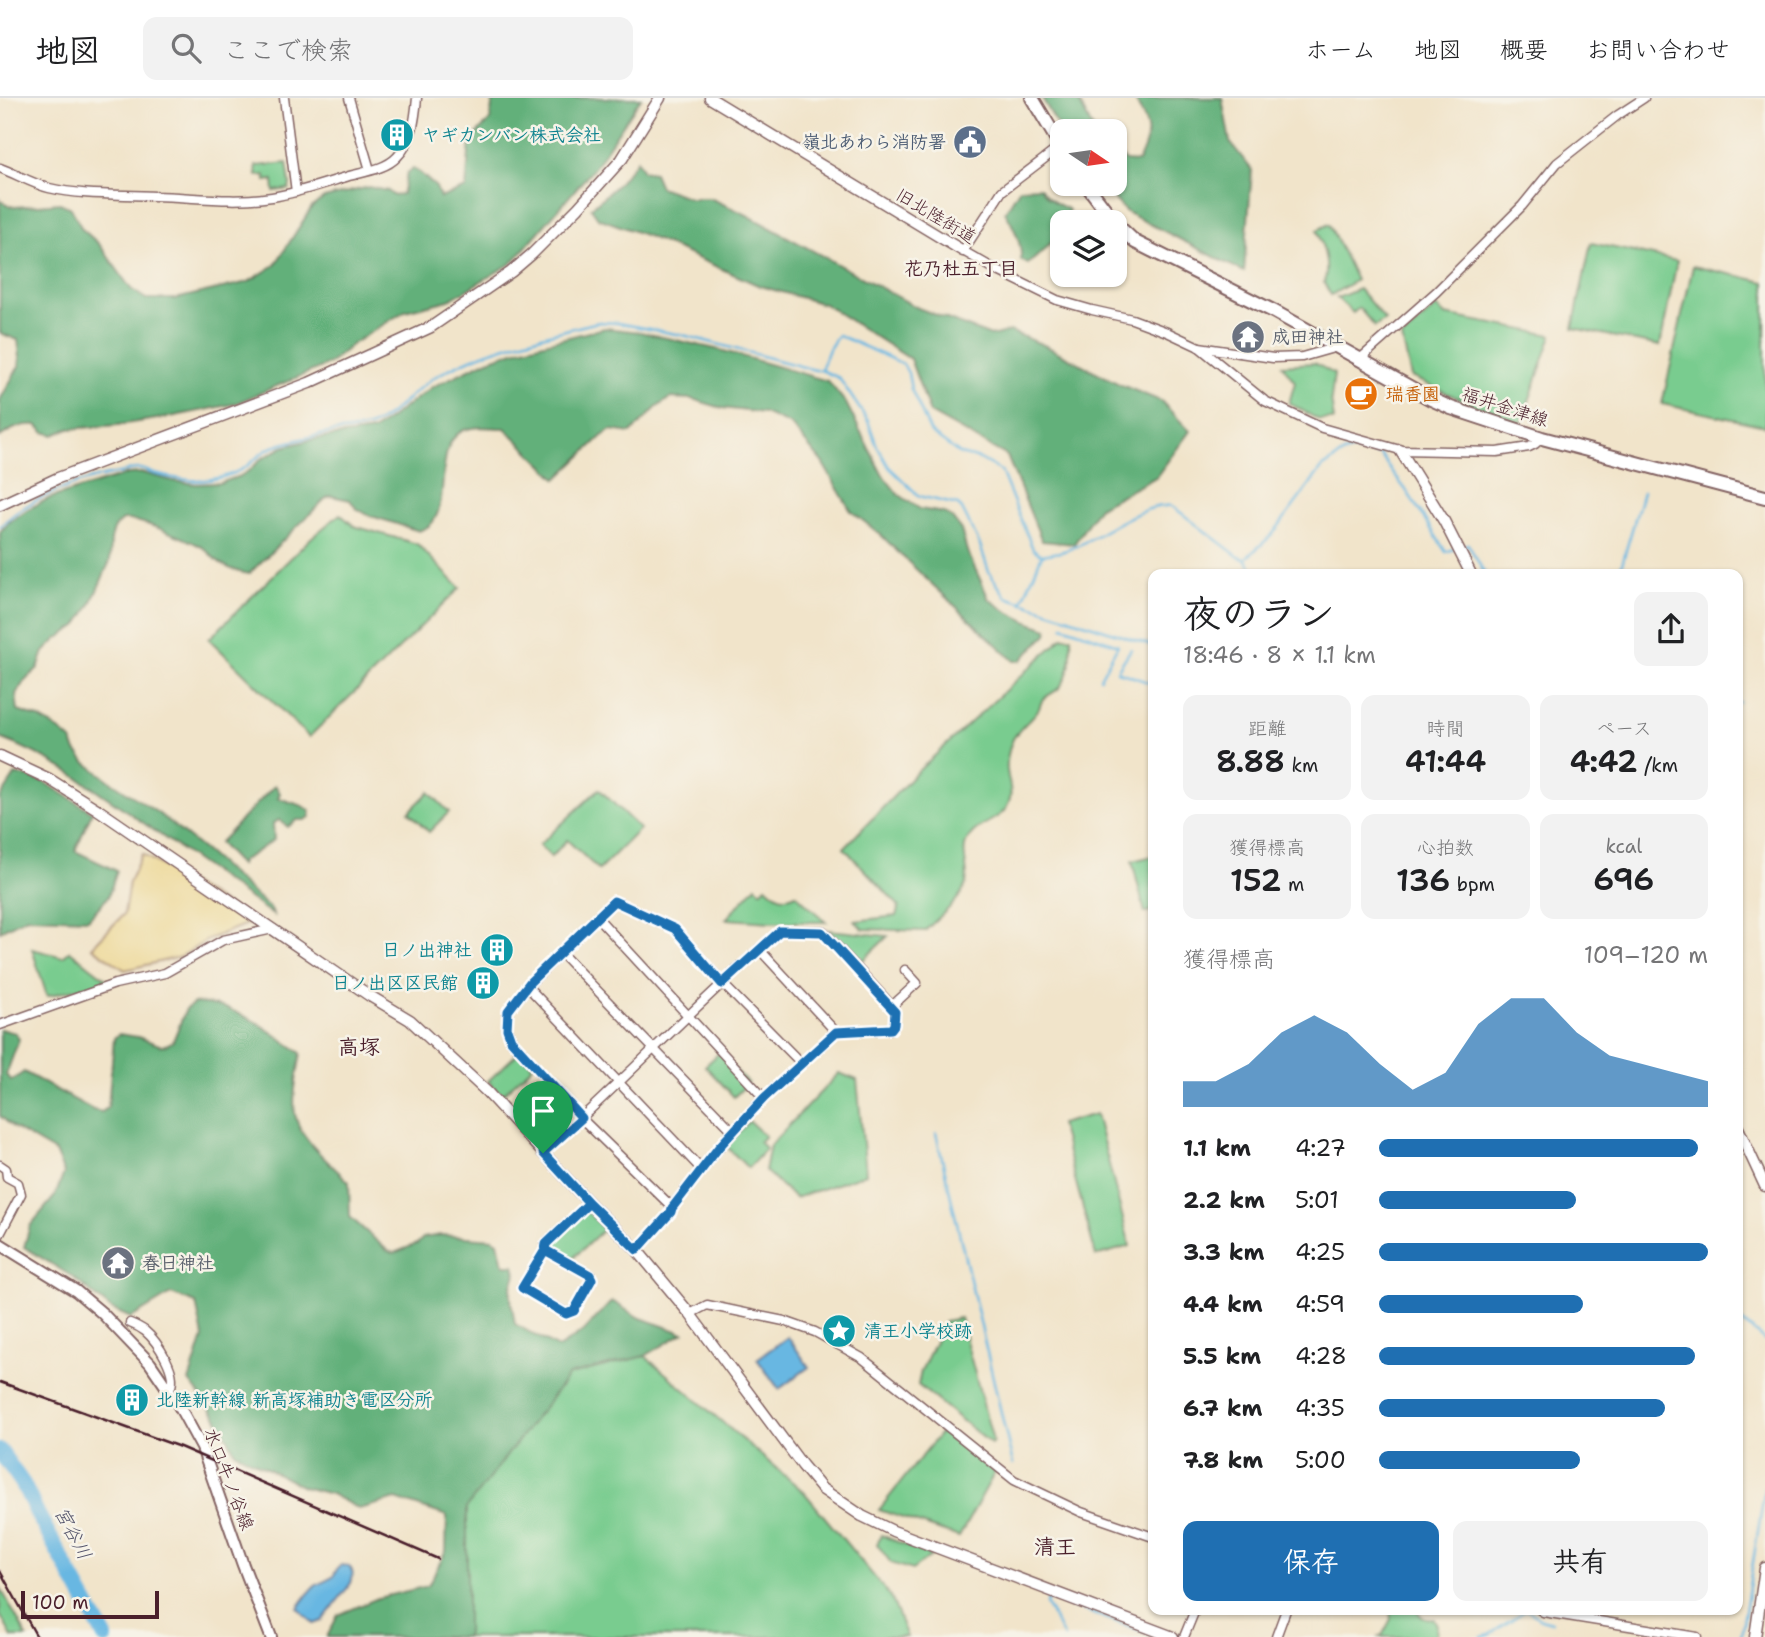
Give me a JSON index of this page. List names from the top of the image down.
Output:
{
  "streets": {
    "main road": ["福井金津線", "水口牛ノ谷線"],
    "street": ["旧北陸街道"]
  },
  "crossings": [
    ["旧北陸街道", "福井金津線"]
  ],
  "districts": ["花乃杜五丁目", "高塚", "清王"],
  "water": ["宮谷川"],
  "places": {
    "building": [
      "ヤギカンバン株式会社",
      "日ノ出神社",
      "日ノ出区区民館",
      "北陸新幹線 新高塚補助き電区分所"
    ],
    "public building": ["嶺北あわら消防署"],
    "temple": ["成田神社", "春日神社"],
    "cafe": ["瑞香園"],
    "place": ["清王小学校跡"]
  },
  "scale_bar": "100 m",
  "north": "right",
  "page": {
    "header": "地図",
    "search": "ここで検索",
    "nav": [
      "ホーム",
      "地図",
      "概要",
      "お問い合わせ"
    ],
    "heading": ["夜のラン", "18:46 · 8 × 1.1 km"],
    "stats": [
      ["距離", "8.88 km"],
      ["時間", "41:44"],
      ["ペース", "4:42 /km"],
      ["獲得標高", "152 m"],
      ["心拍数", "136 bpm"],
      ["kcal", "696"]
    ],
    "chart": ["獲得標高", "109–120 m"],
    "list": [
      {
        "name": "1.1 km",
        "note": "4:27"
      },
      {
        "name": "2.2 km",
        "note": "5:01"
      },
      {
        "name": "3.3 km",
        "note": "4:25"
      },
      {
        "name": "4.4 km",
        "note": "4:59"
      },
      {
        "name": "5.5 km",
        "note": "4:28"
      },
      {
        "name": "6.7 km",
        "note": "4:35"
      },
      {
        "name": "7.8 km",
        "note": "5:00"
      }
    ],
    "buttons": ["保存", "共有"],
    "scale": "100 m"
  }
}
